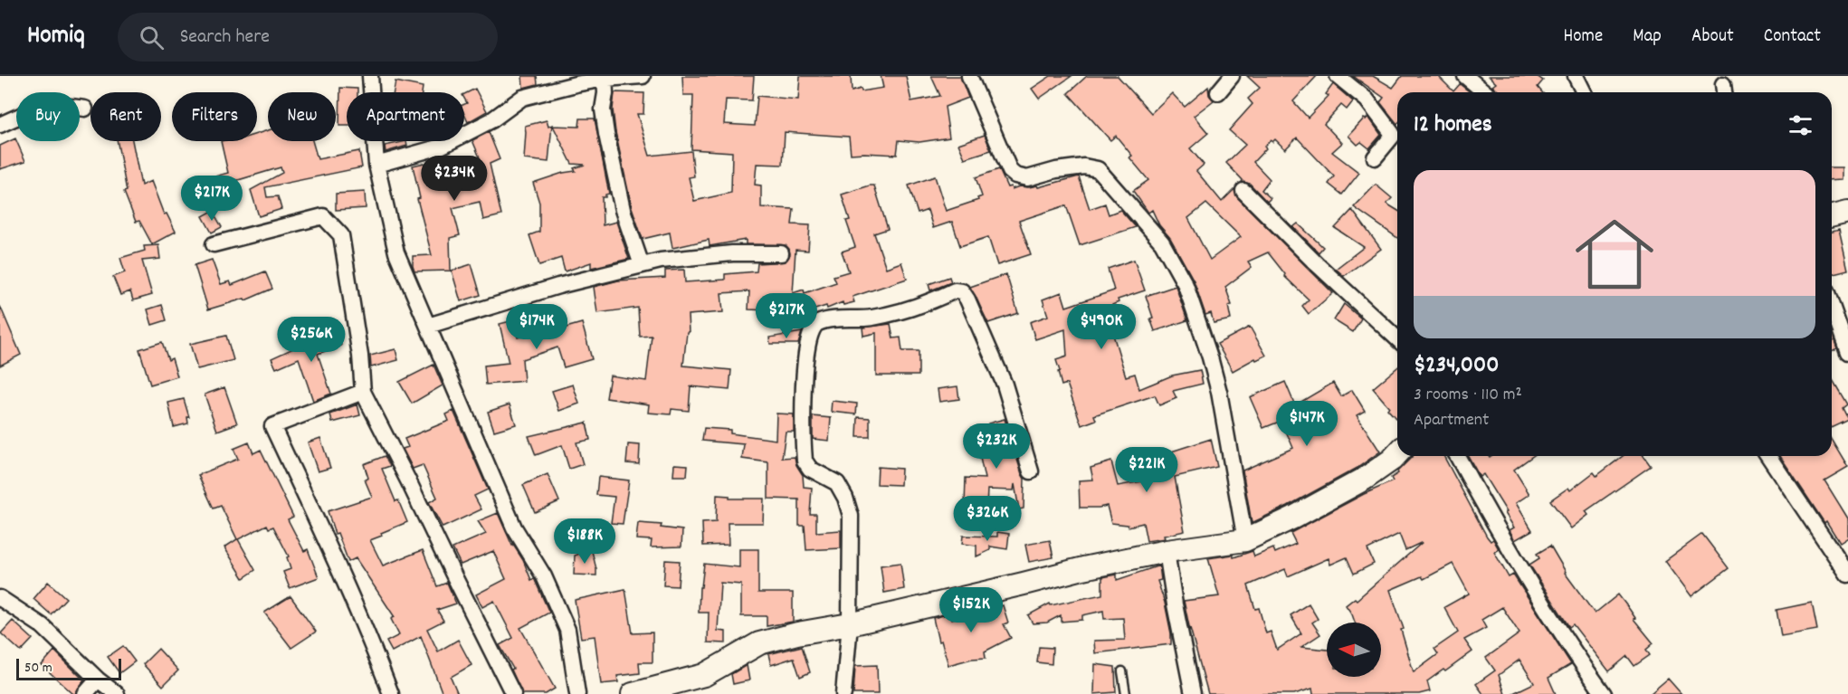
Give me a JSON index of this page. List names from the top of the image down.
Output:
{
  "scale_bar": "50 m",
  "north": "left",
  "page": {
    "header": "Homiq",
    "search": "Search here",
    "nav": [
      "Home",
      "Map",
      "About",
      "Contact"
    ],
    "chip": [
      "Buy",
      "Rent",
      "Filters",
      "New",
      "Apartment"
    ],
    "heading": "12 homes",
    "price": [
      "$234K",
      "$217K",
      "$217K",
      "$174K",
      "$490K",
      "$256K",
      "$147K",
      "$232K",
      "$221K",
      "$326K",
      "$188K",
      "$152K"
    ],
    "list": [
      {
        "name": "$234,000",
        "note": "3 rooms · 110 m² · Apartment"
      }
    ],
    "scale": "50 m"
  }
}
